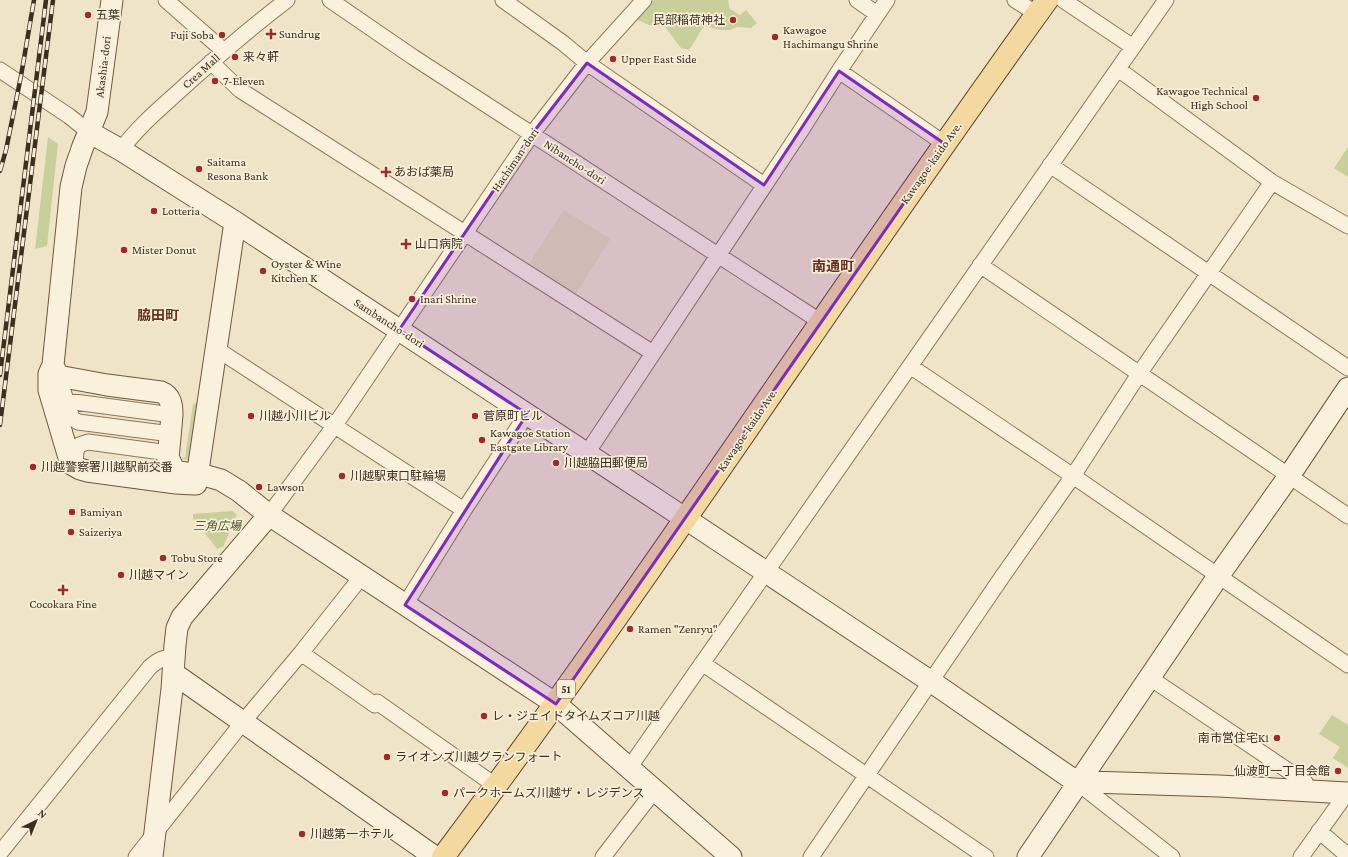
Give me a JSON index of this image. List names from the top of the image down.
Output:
{
  "streets": {
    "main road": ["Kawagoe-kaido Ave.", "51"],
    "street": [
      "Akashia-dori",
      "Crea Mall",
      "Hachiman-dori",
      "Nibancho-dori",
      "Sambancho-dori"
    ]
  },
  "crossings": [
    ["Akashia-dori", "Sambancho-dori"],
    ["Crea Mall", "Sambancho-dori"],
    ["Hachiman-dori", "Nibancho-dori"],
    ["Hachiman-dori", "Sambancho-dori"],
    ["Nibancho-dori", "Kawagoe-kaido Ave."],
    ["Kawagoe-kaido Ave.", "Sambancho-dori"]
  ],
  "districts": ["南通町", "脇田町"],
  "parks": ["三角広場"],
  "places": {
    "other": [
      "五葉",
      "民部稲荷神社",
      "Fuji Soba",
      "Kawagoe Hachimangu Shrine",
      "来々軒",
      "Upper East Side",
      "7-Eleven",
      "Kawagoe Technical High School",
      "Saitama Resona Bank",
      "Lotteria",
      "Mister Donut",
      "Oyster & Wine Kitchen K",
      "Inari Shrine",
      "川越小川ビル",
      "菅原町ビル",
      "Kawagoe Station Eastgate Library",
      "川越脇田郵便局",
      "川越警察署川越駅前交番",
      "川越駅東口駐輪場",
      "Lawson",
      "Bamiyan",
      "Saizeriya",
      "Tobu Store",
      "川越マイン",
      "Ramen \"Zenryu\"",
      "レ・ジェイドタイムズコア川越",
      "南市営住宅K1",
      "ライオンズ川越グランフォート",
      "仙波町一丁目会館",
      "パークホームズ川越ザ・レジデンス",
      "川越第一ホテル"
    ],
    "health": [
      "Sundrug",
      "あおば薬局",
      "山口病院",
      "Cocokara Fine"
    ]
  },
  "north": "top right"
}
